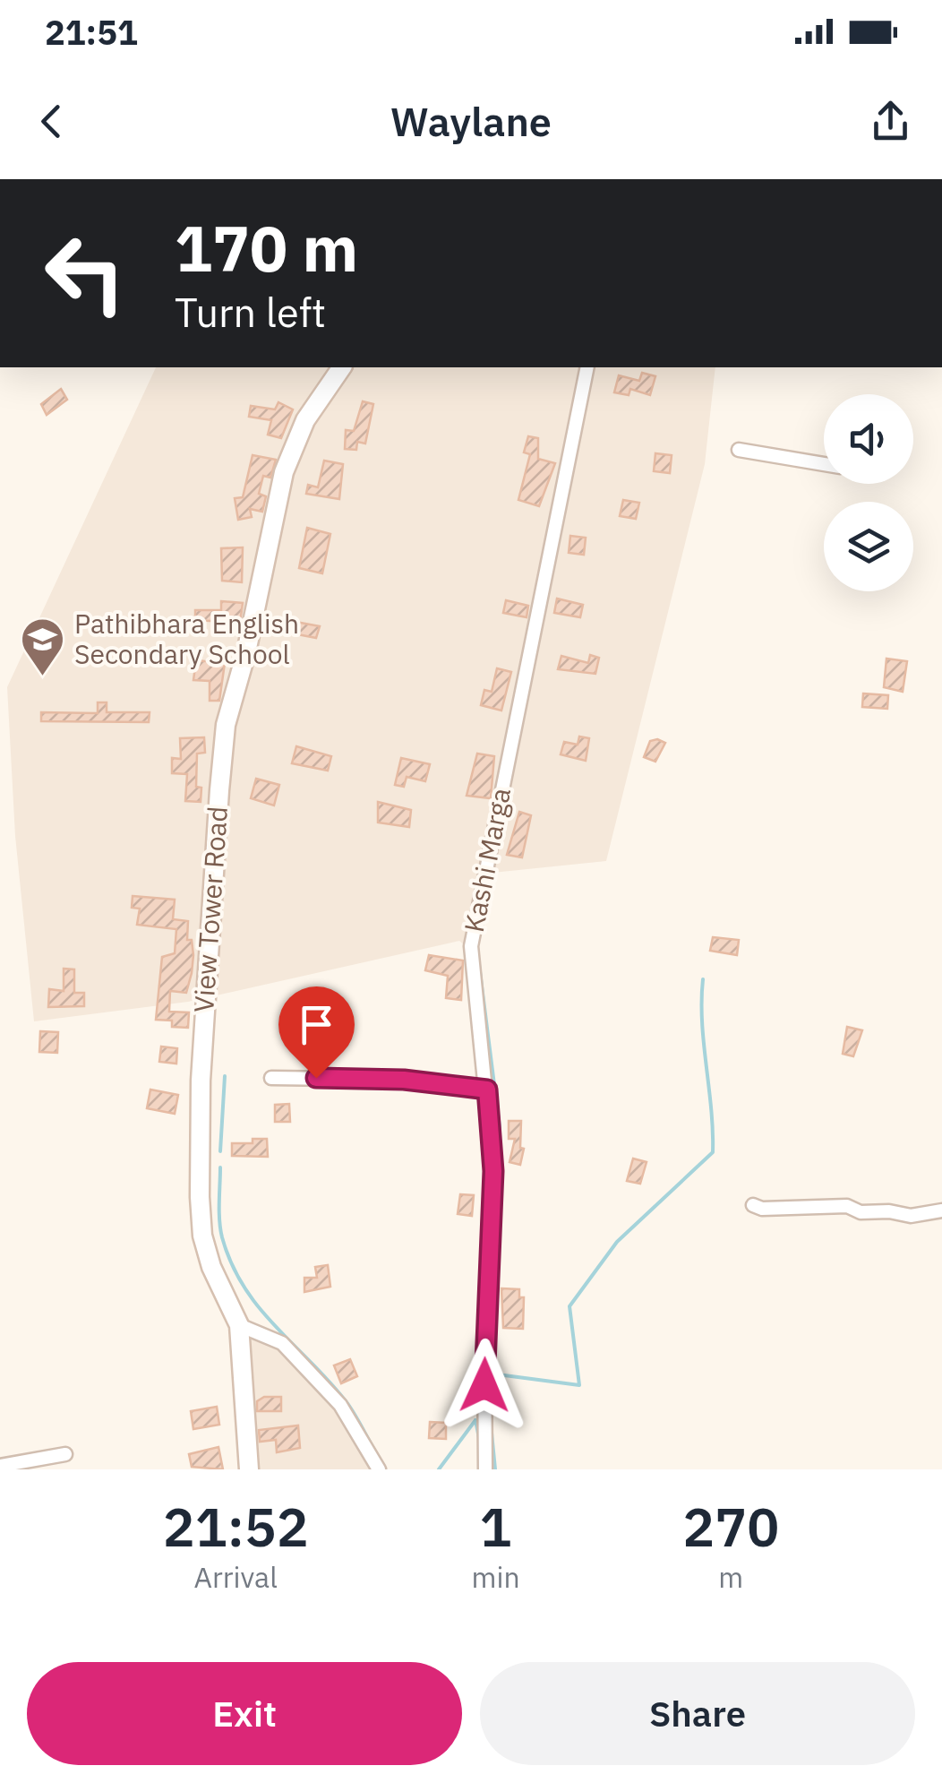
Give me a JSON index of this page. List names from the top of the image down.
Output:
{
  "streets": {
    "street": ["Kashi Marga", "View Tower Road"]
  },
  "places": {
    "school or university": ["Pathibhara English Secondary School"]
  },
  "page": {
    "status": "21:51",
    "header": "Waylane",
    "turn": ["170 m", "Turn left"],
    "eta": [
      "21:52",
      "Arrival",
      "1",
      "min",
      "270",
      "m"
    ],
    "buttons": ["Exit", "Share"]
  }
}
